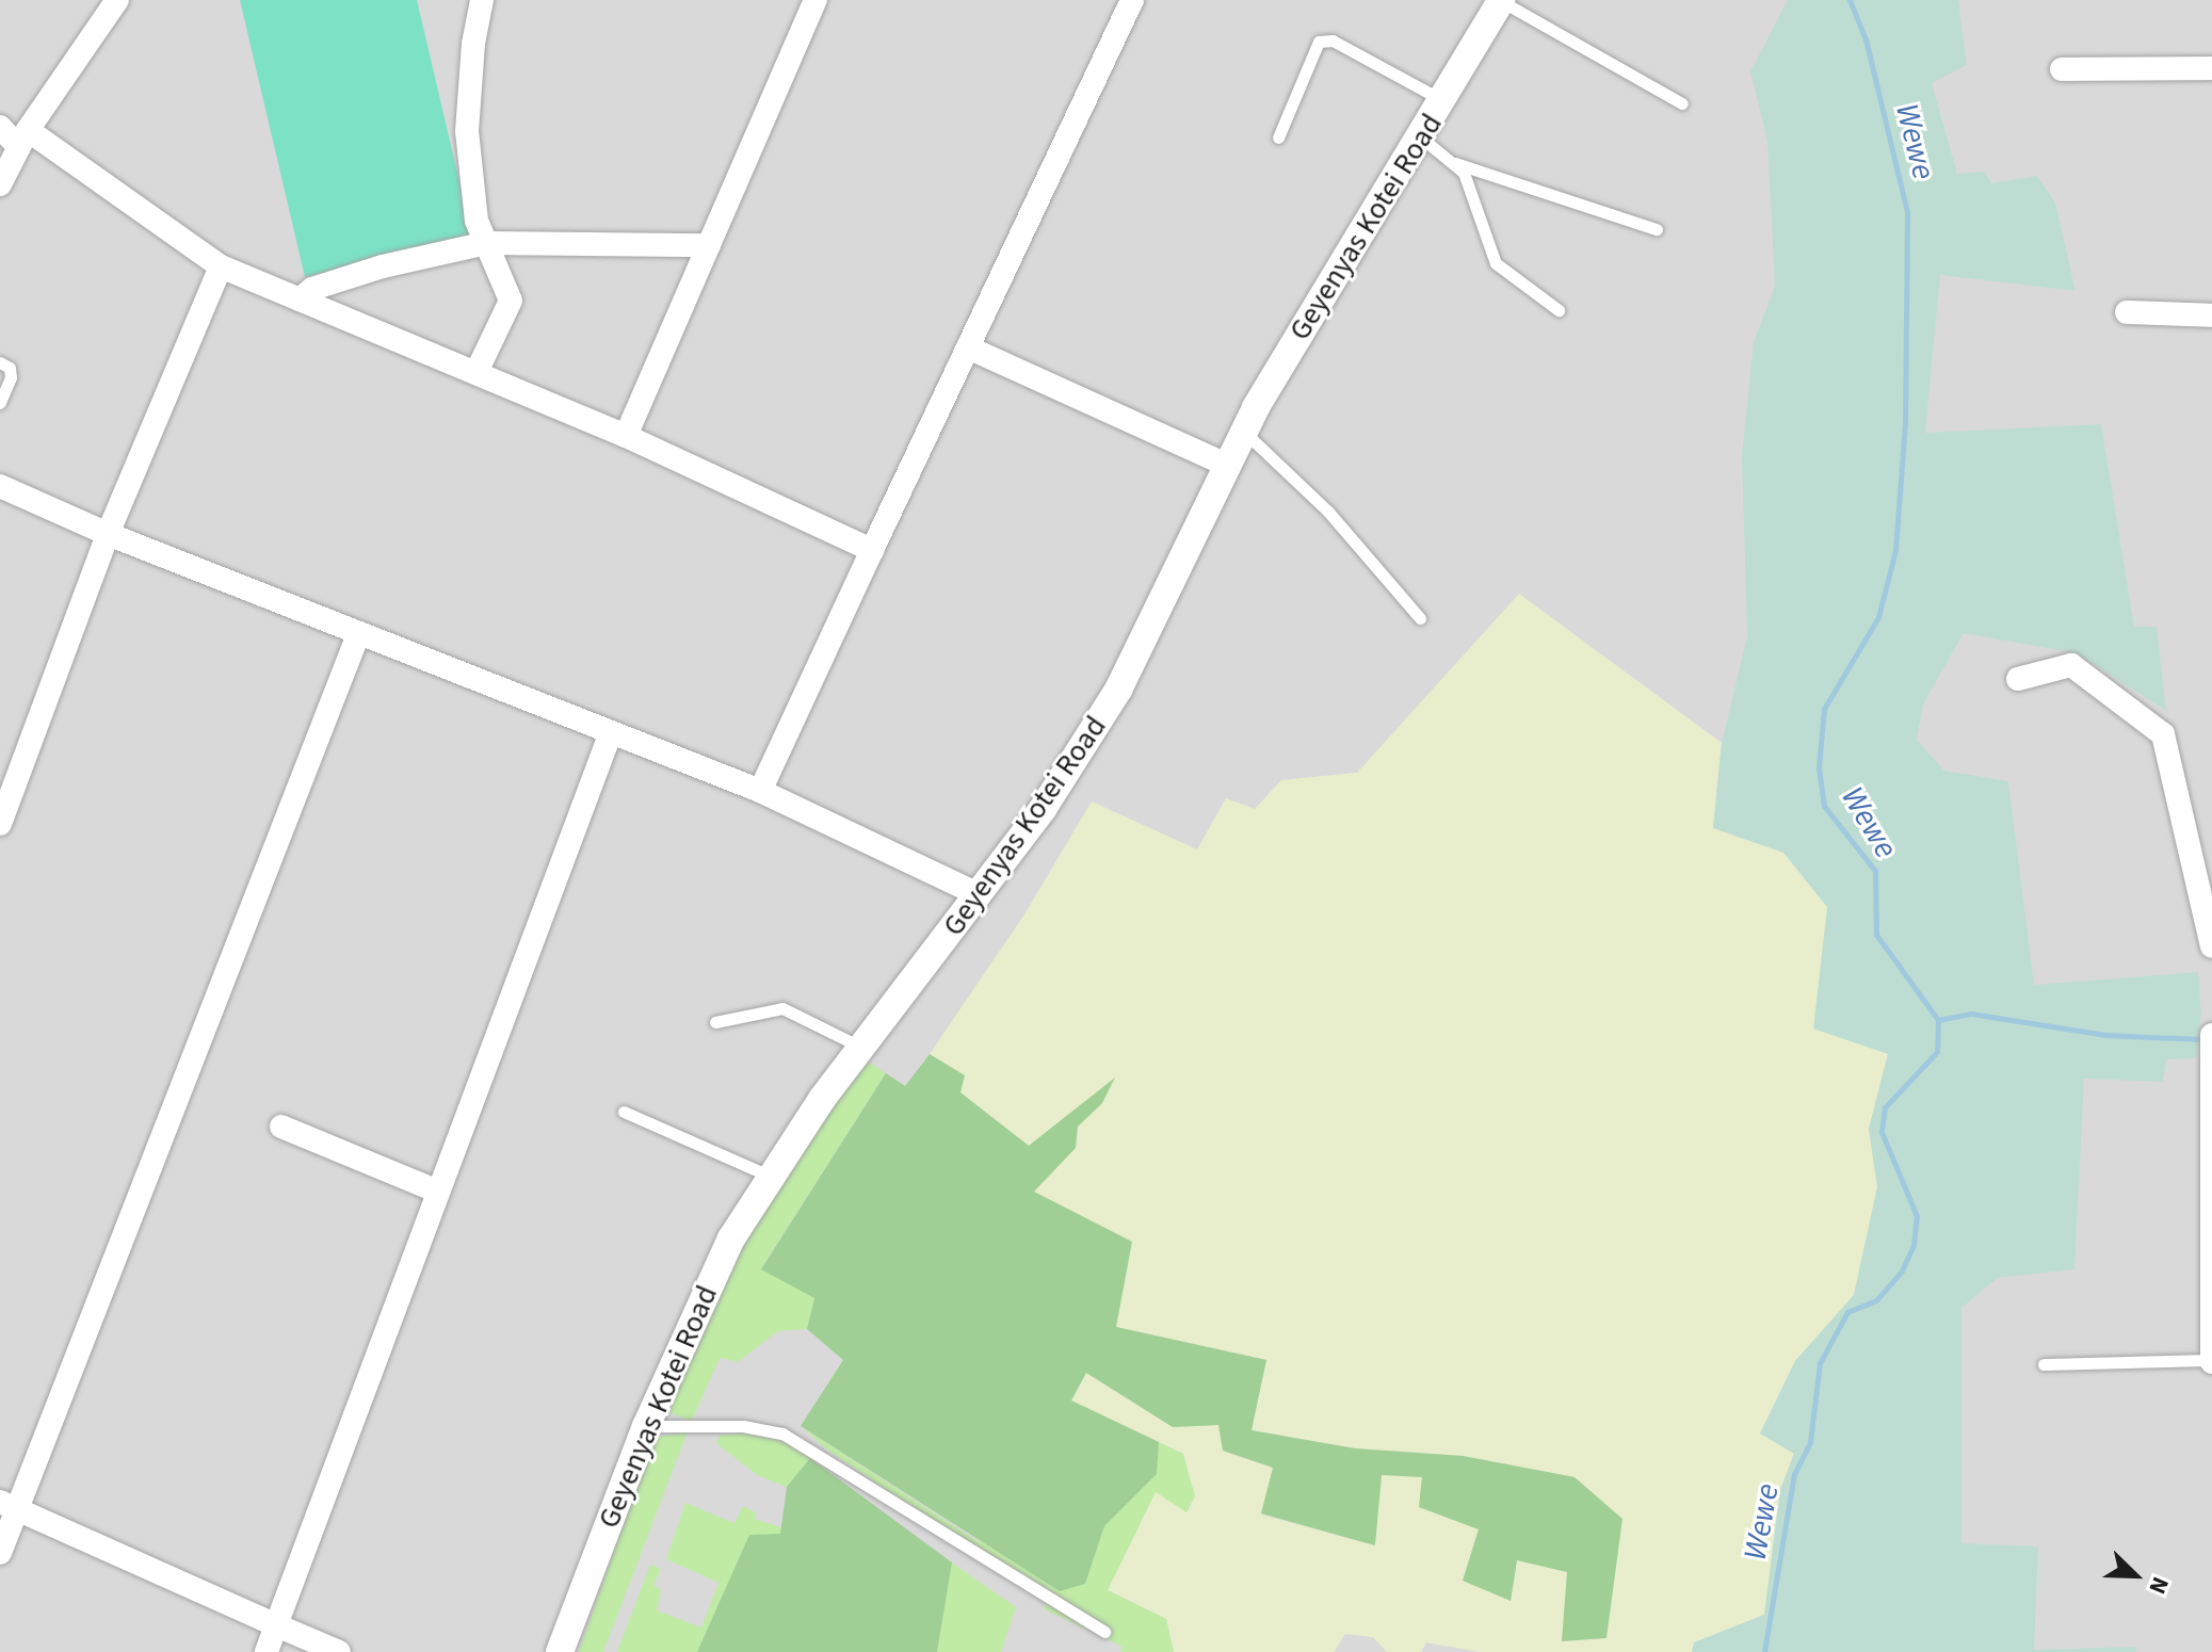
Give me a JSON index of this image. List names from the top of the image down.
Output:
{
  "streets": {
    "street": ["Geyenyas Kotei Road"]
  },
  "water": ["Wewe"],
  "north": "bottom right"
}
